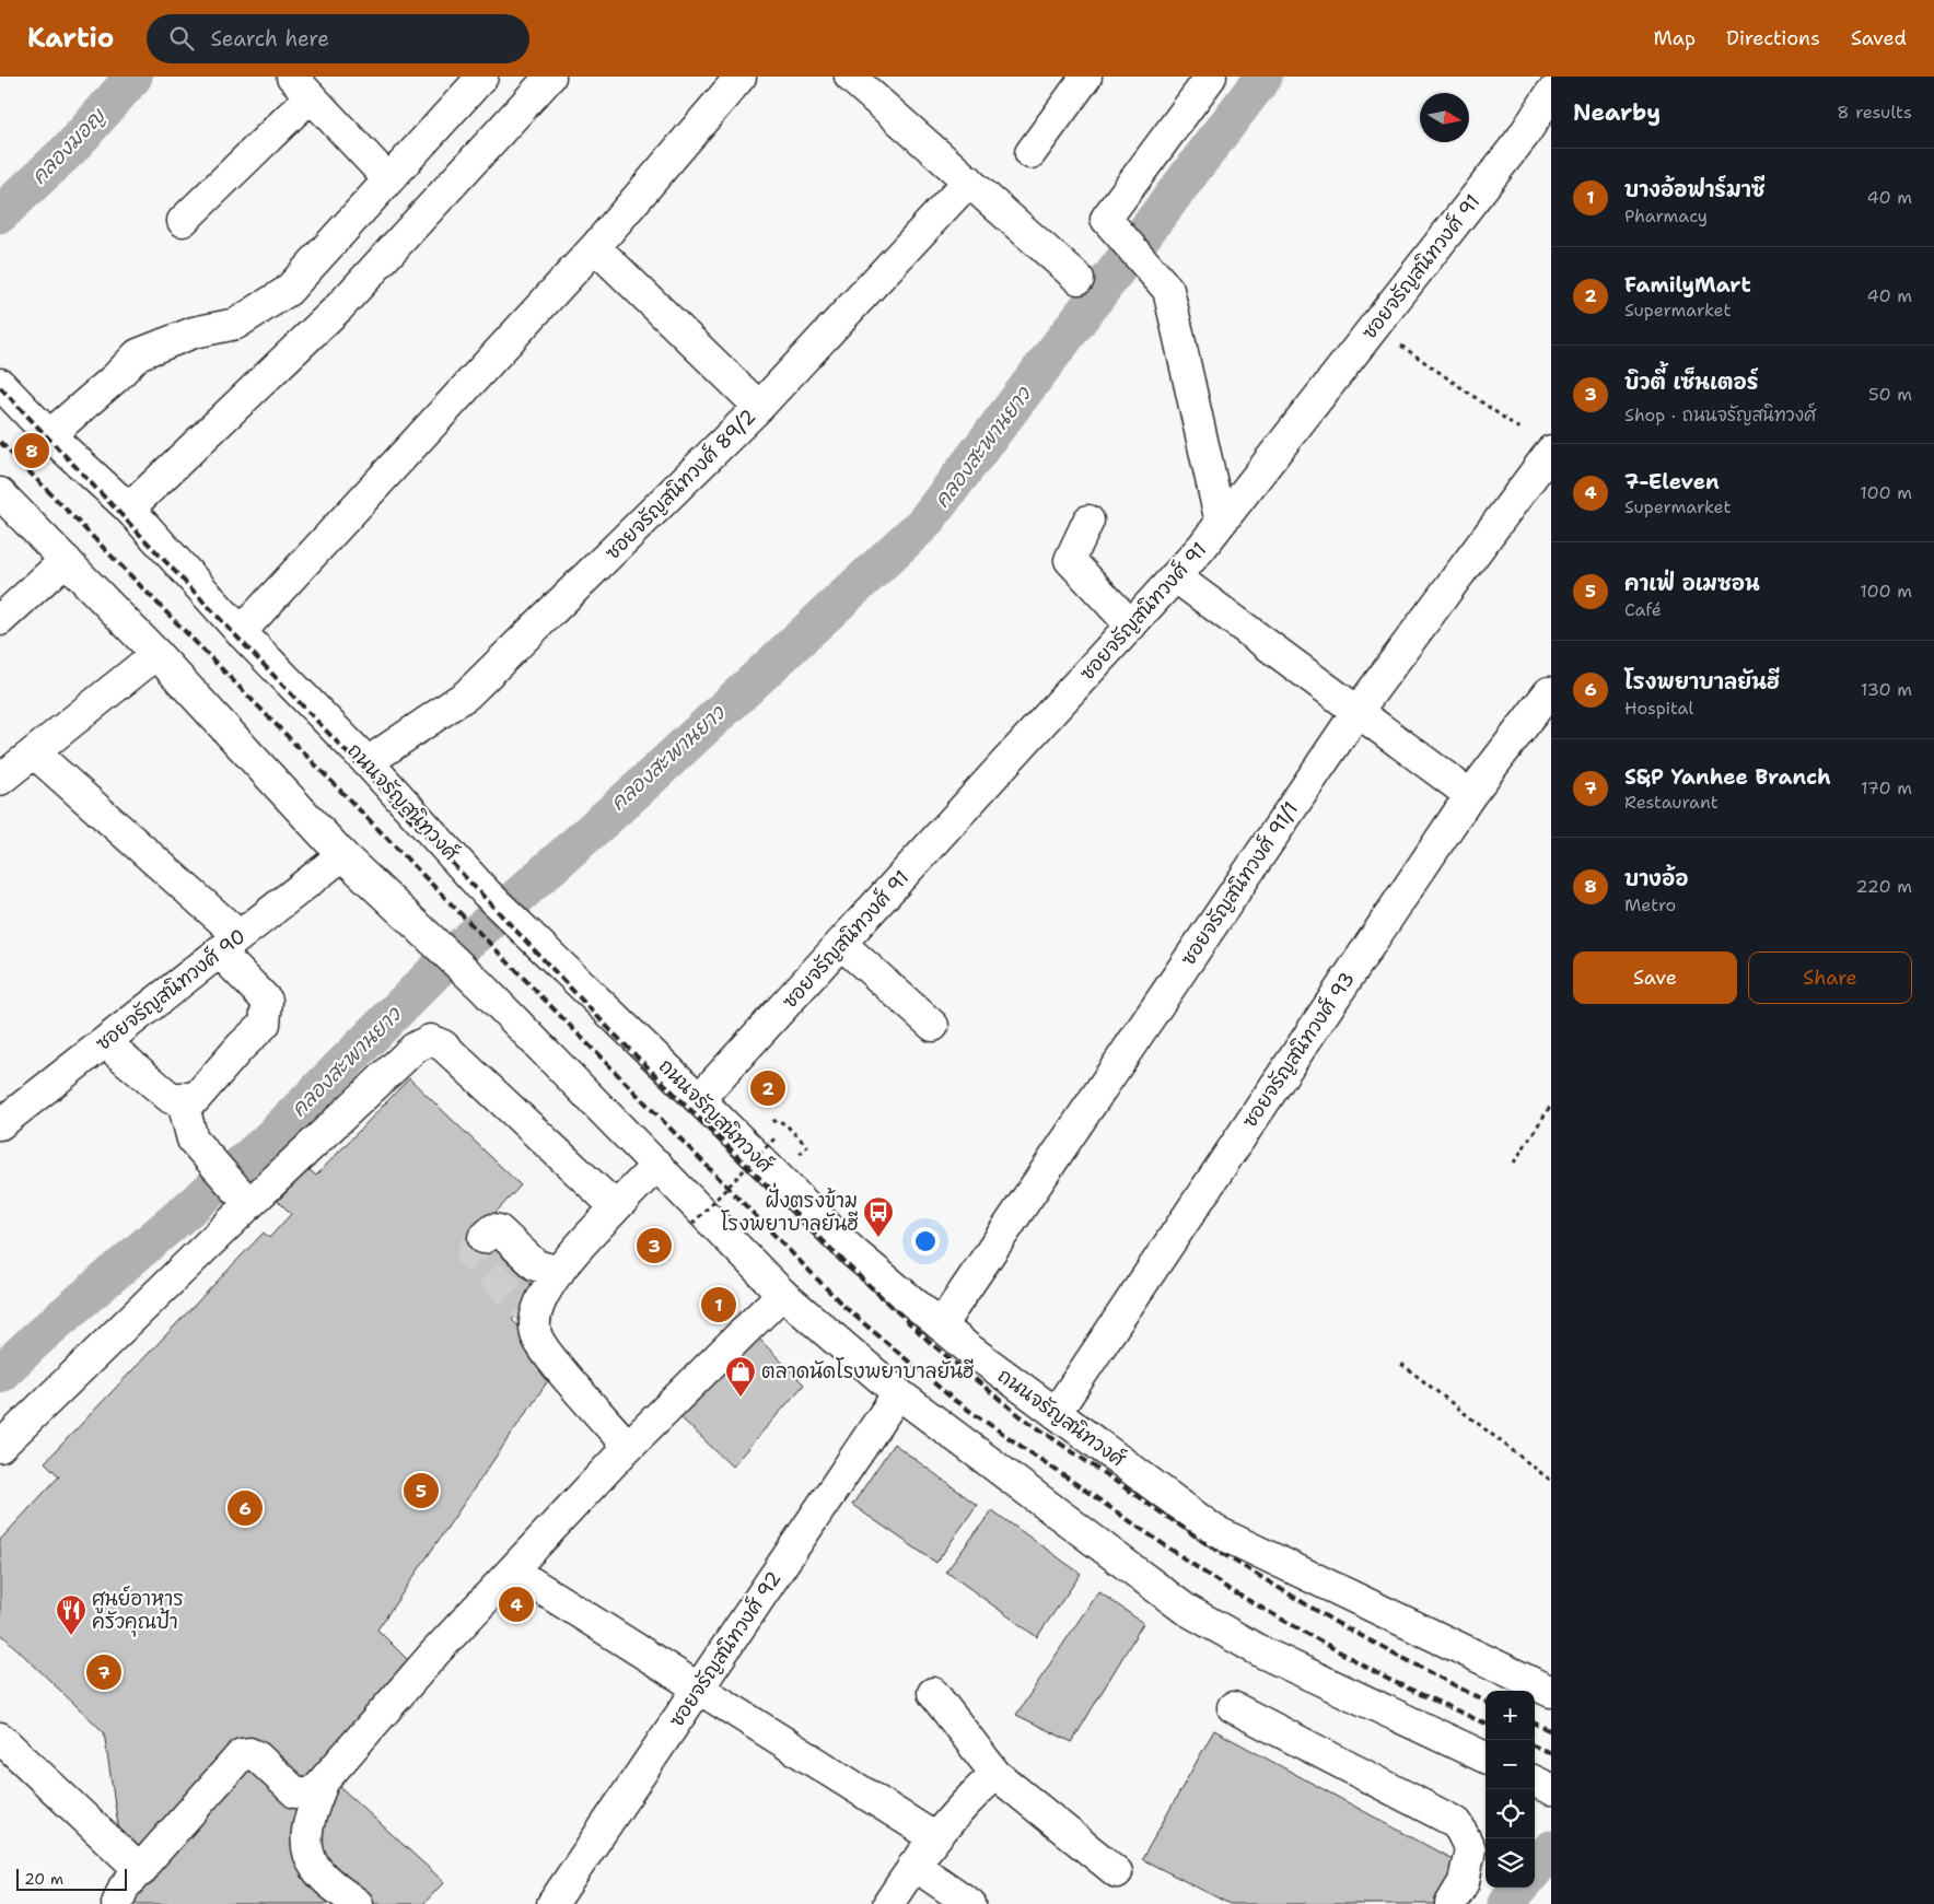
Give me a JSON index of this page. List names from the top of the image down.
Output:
{
  "streets": {
    "street": [
      "ซอยจรัญสนิทวงศ์ 91",
      "ซอยจรัญสนิทวงศ์ 89/2",
      "ถนนจรัญสนิทวงศ์",
      "ซอยจรัญสนิทวงศ์ 91/1",
      "ซอยจรัญสนิทวงศ์ 90",
      "ซอยจรัญสนิทวงศ์ 93",
      "ซอยจรัญสนิทวงศ์ 92"
    ]
  },
  "crossings": [
    ["ซอยจรัญสนิทวงศ์ 91", "ถนนจรัญสนิทวงศ์"],
    ["ซอยจรัญสนิทวงศ์ 89/2", "ถนนจรัญสนิทวงศ์"],
    ["ถนนจรัญสนิทวงศ์", "ซอยจรัญสนิทวงศ์ 91/1"],
    ["ถนนจรัญสนิทวงศ์", "ซอยจรัญสนิทวงศ์ 93"]
  ],
  "water": ["คลองมอญ", "คลองสะพานยาว"],
  "places": {
    "bus stop": ["ฝั่งตรงข้าม โรงพยาบาลยันฮี"],
    "shop": ["ตลาดนัดโรงพยาบาลยันฮี"],
    "restaurant": ["ศูนย์อาหาร ครัวคุณป้า"]
  },
  "scale_bar": "20 m",
  "north": "right",
  "page": {
    "header": "Kartio",
    "search": "Search here",
    "nav": ["Map", "Directions", "Saved"],
    "heading": ["Nearby", "8 results"],
    "list": [
      {
        "mark": "1",
        "name": "บางอ้อฟาร์มาซี",
        "note": "Pharmacy",
        "value": "40 m"
      },
      {
        "mark": "2",
        "name": "FamilyMart",
        "note": "Supermarket",
        "value": "40 m"
      },
      {
        "mark": "3",
        "name": "บิวตี้ เซ็นเตอร์",
        "note": "Shop · ถนนจรัญสนิทวงศ์",
        "value": "50 m"
      },
      {
        "mark": "4",
        "name": "7-Eleven",
        "note": "Supermarket",
        "value": "100 m"
      },
      {
        "mark": "5",
        "name": "คาเฟ่ อเมซอน",
        "note": "Café",
        "value": "100 m"
      },
      {
        "mark": "6",
        "name": "โรงพยาบาลยันฮี",
        "note": "Hospital",
        "value": "130 m"
      },
      {
        "mark": "7",
        "name": "S&P Yanhee Branch",
        "note": "Restaurant",
        "value": "170 m"
      },
      {
        "mark": "8",
        "name": "บางอ้อ",
        "note": "Metro",
        "value": "220 m"
      }
    ],
    "pins": [
      "8",
      "2",
      "3",
      "1",
      "5",
      "6",
      "4",
      "7"
    ],
    "buttons": ["Save", "Share"],
    "map_buttons": ["+", "−"],
    "scale": "20 m"
  }
}
